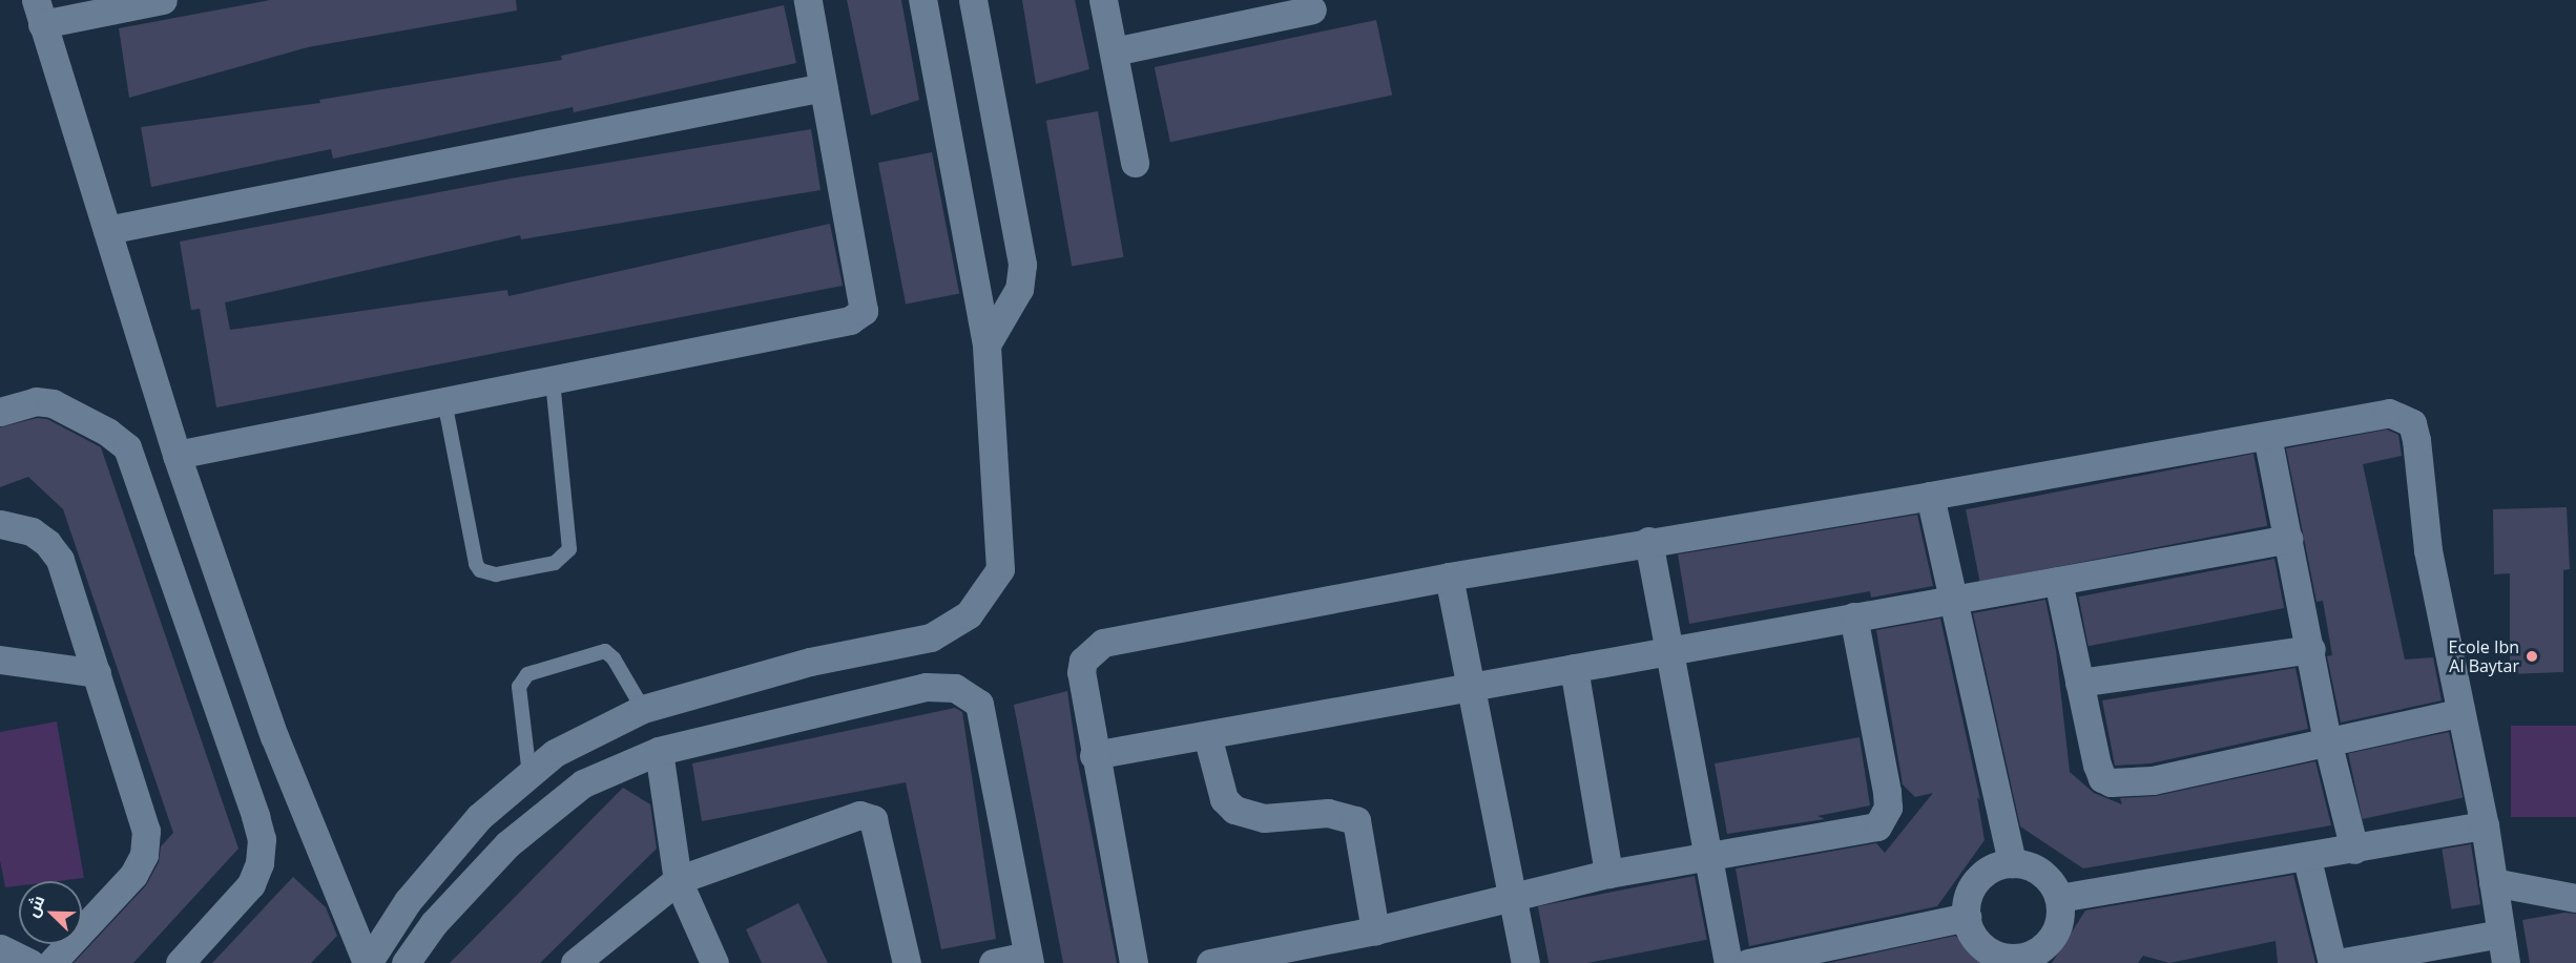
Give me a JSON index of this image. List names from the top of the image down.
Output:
{
  "places": ["Ecole Ibn Al Baytar"],
  "north": "top left"
}
